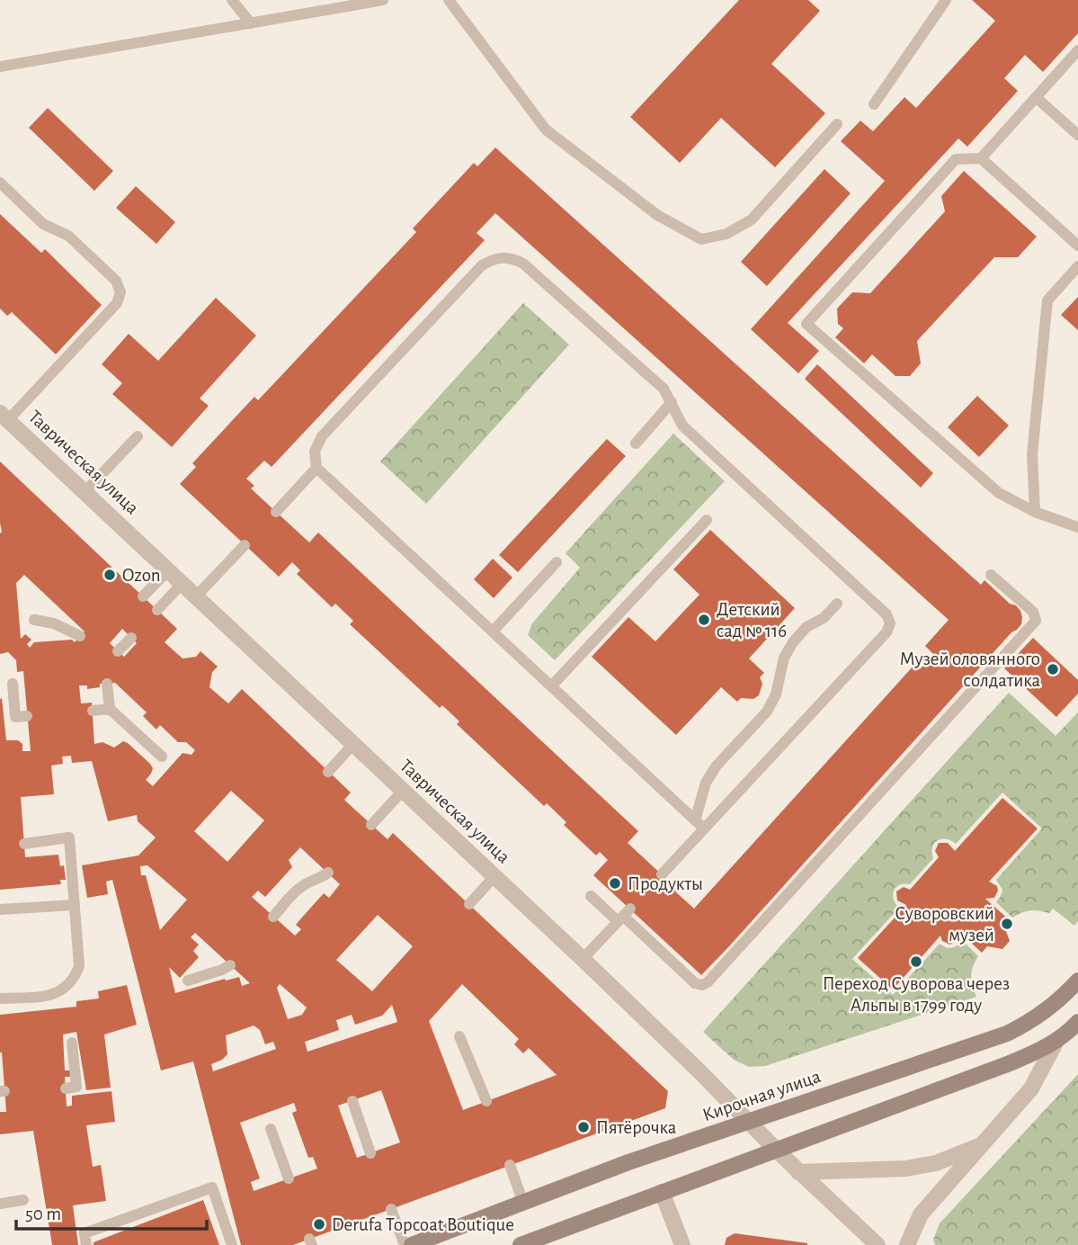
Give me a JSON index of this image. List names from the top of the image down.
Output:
{
  "streets": {
    "main road": ["Кирочная улица"],
    "street": ["Таврическая улица"]
  },
  "crossings": [
    ["Таврическая улица", "Кирочная улица"]
  ],
  "places": [
    "Ozon",
    "Детский сад № 116",
    "Музей оловянного солдатика",
    "Продукты",
    "Суворовский музей",
    "Переход Суворова через Альпы в 1799 году",
    "Пятёрочка",
    "Derufa Topcoat Boutique"
  ],
  "scale_bar": "50 m"
}
